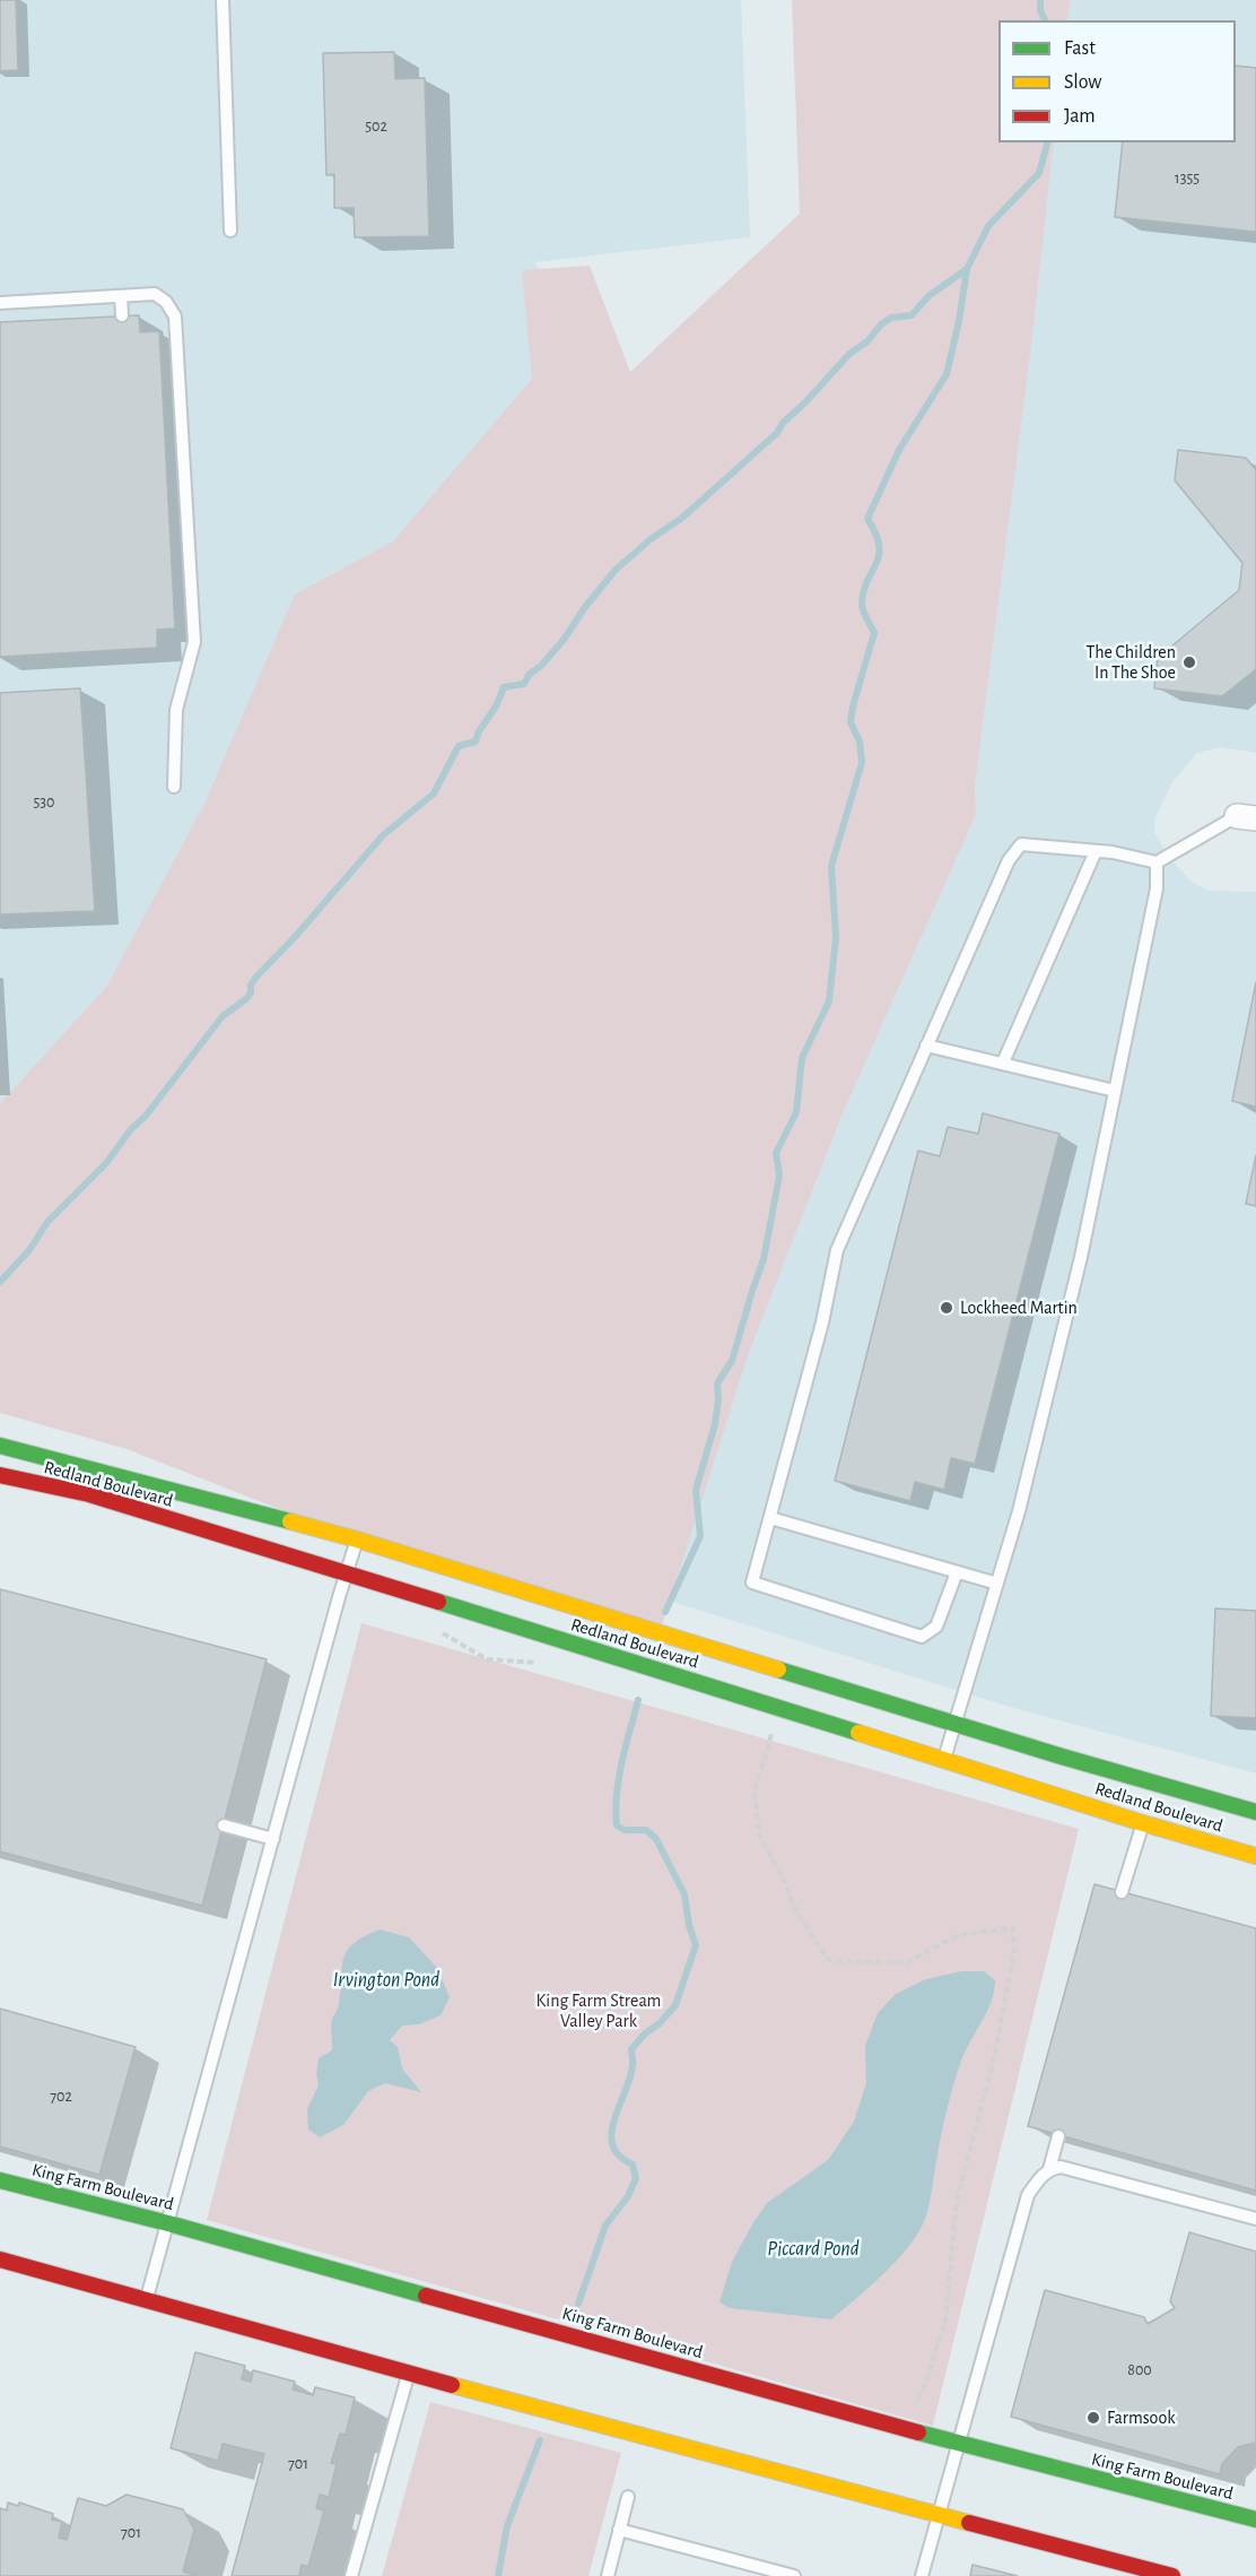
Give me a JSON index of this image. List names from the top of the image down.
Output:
{
  "streets": {
    "main road": ["Redland Boulevard", "King Farm Boulevard"]
  },
  "water": ["Irvington Pond", "Piccard Pond"],
  "parks": ["King Farm Stream Valley Park"],
  "places": ["The Children In The Shoe", "Lockheed Martin", "Farmsook"],
  "house_numbers": [
    "502",
    "1355",
    "530",
    "702",
    "800",
    "701",
    "701"
  ],
  "legend": ["Fast", "Slow", "Jam"]
}
